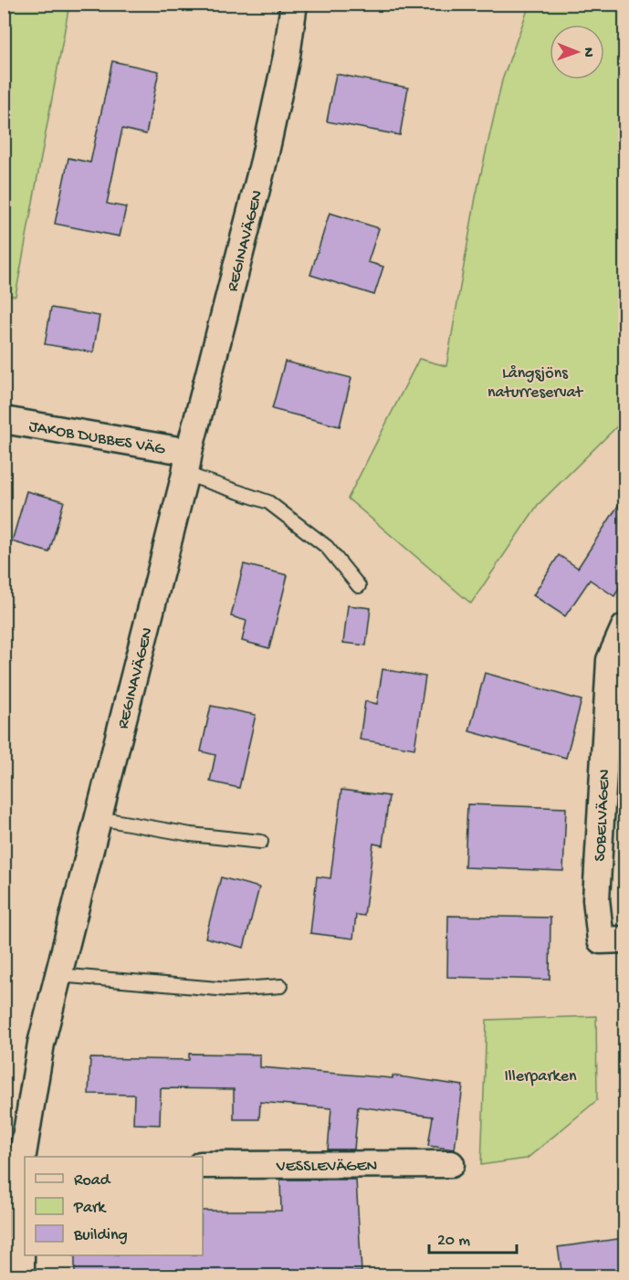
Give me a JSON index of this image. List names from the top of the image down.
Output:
{
  "streets": {
    "street": [
      "REGINAVÄGEN",
      "JAKOB DUBBES VÄG",
      "SOBELVÄGEN",
      "VESSLEVÄGEN"
    ]
  },
  "crossings": [
    ["REGINAVÄGEN", "JAKOB DUBBES VÄG"]
  ],
  "parks": ["Långsjöns naturreservat", "Illerparken"],
  "legend": ["Road", "Park", "Building"],
  "scale_bar": "20 m",
  "north": "right"
}
